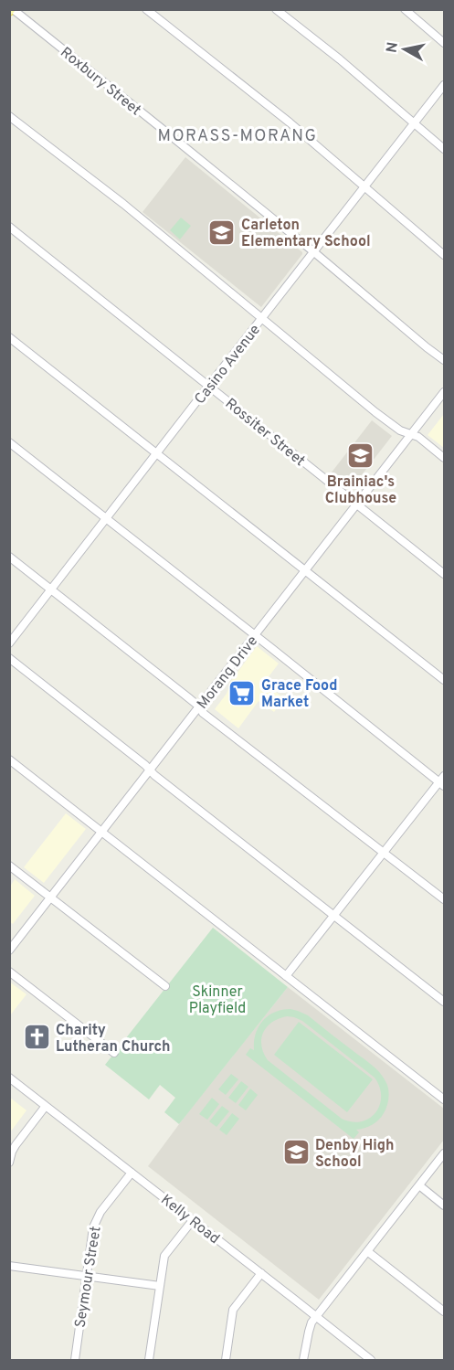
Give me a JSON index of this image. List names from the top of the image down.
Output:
{
  "streets": {
    "street": [
      "Roxbury Street",
      "Casino Avenue",
      "Rossiter Street",
      "Morang Drive",
      "Kelly Road",
      "Seymour Street"
    ]
  },
  "crossings": [
    ["Roxbury Street", "Casino Avenue"],
    ["Casino Avenue", "Rossiter Street"],
    ["Rossiter Street", "Morang Drive"],
    ["Kelly Road", "Seymour Street"]
  ],
  "districts": ["MORASS-MORANG"],
  "parks": ["Skinner Playfield"],
  "places": {
    "school or university": ["Carleton Elementary School", "Brainiac's Clubhouse", "Denby High School"],
    "supermarket": ["Grace Food Market"],
    "church": ["Charity Lutheran Church"]
  },
  "north": "left"
}
